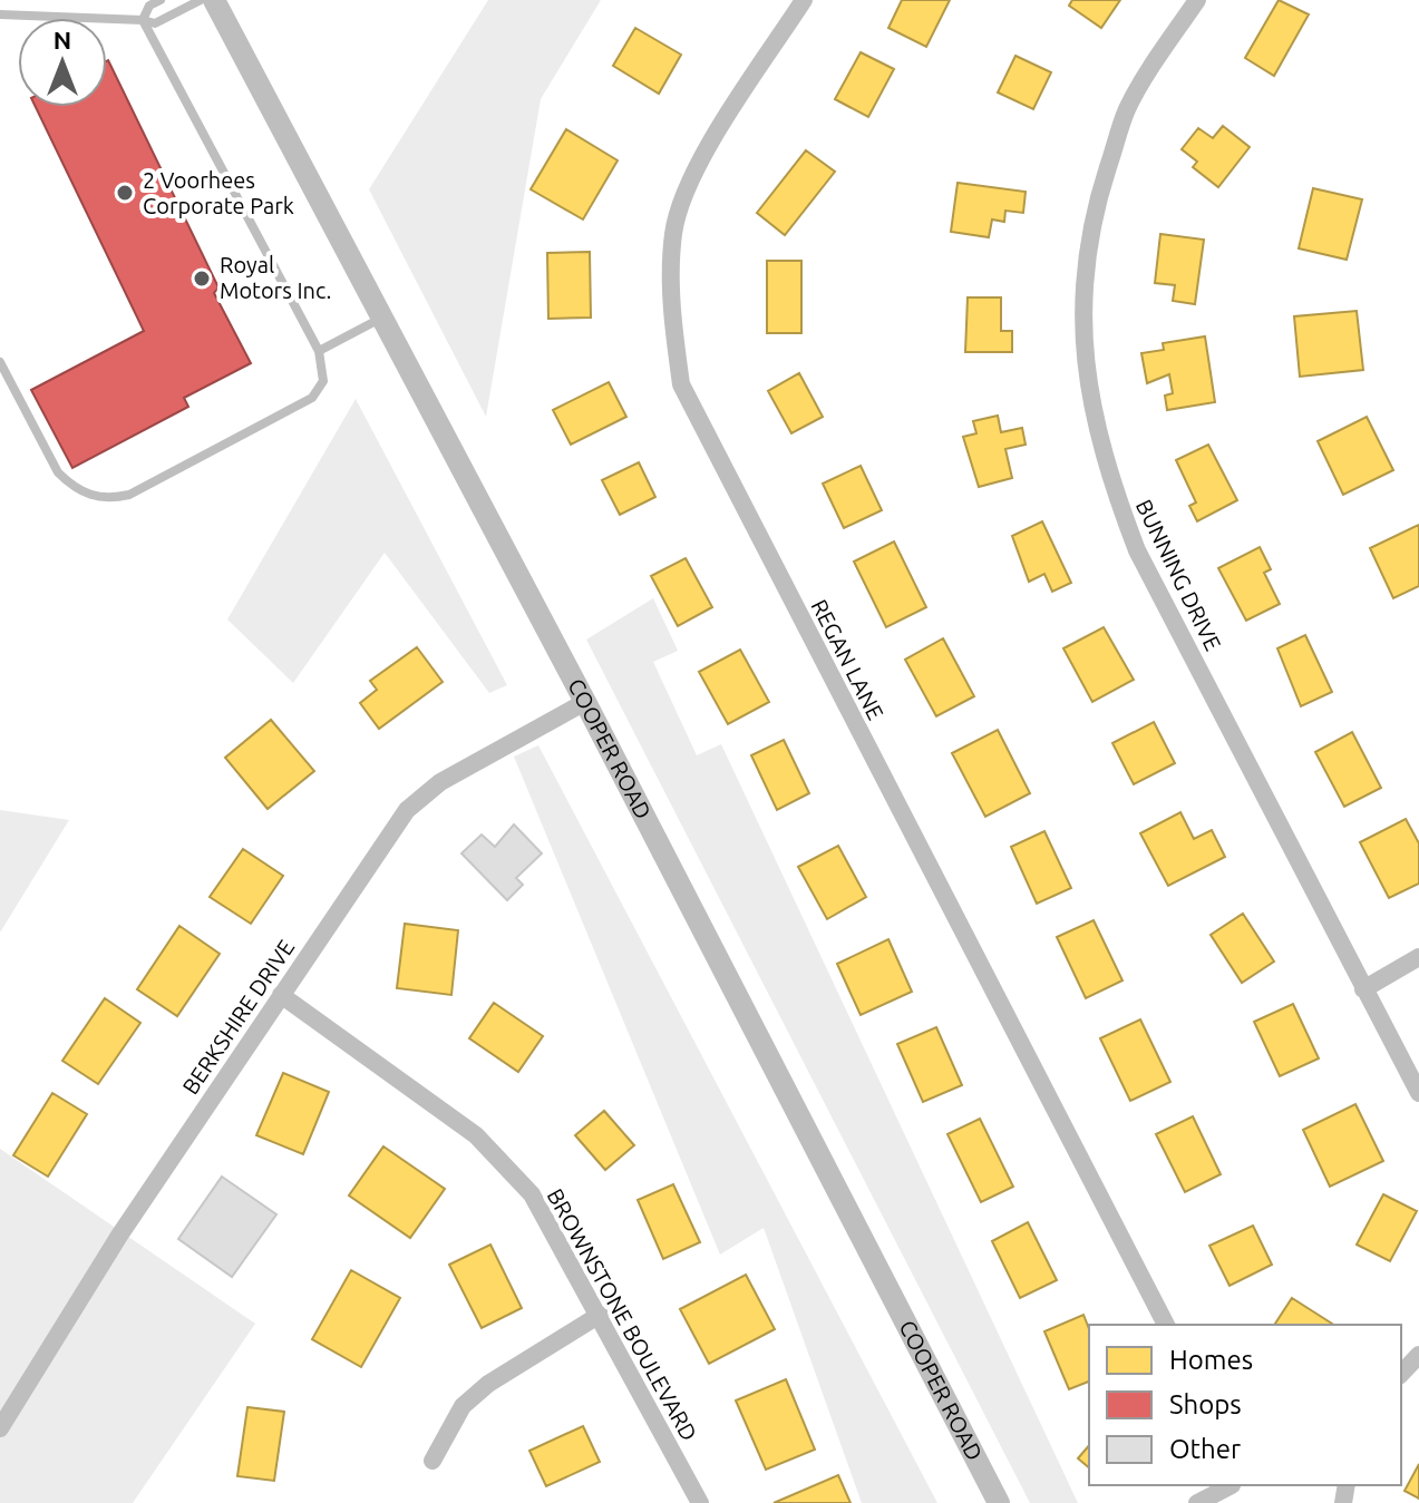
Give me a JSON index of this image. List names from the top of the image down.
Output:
{
  "streets": {
    "street": [
      "BUNNING DRIVE",
      "REGAN LANE",
      "COOPER ROAD",
      "BERKSHIRE DRIVE",
      "BROWNSTONE BOULEVARD"
    ]
  },
  "crossings": [
    ["COOPER ROAD", "BERKSHIRE DRIVE"],
    ["BERKSHIRE DRIVE", "BROWNSTONE BOULEVARD"]
  ],
  "places": ["2 Voorhees Corporate Park", "Royal Motors Inc."],
  "legend": ["Homes", "Shops", "Other"],
  "north": "top"
}
